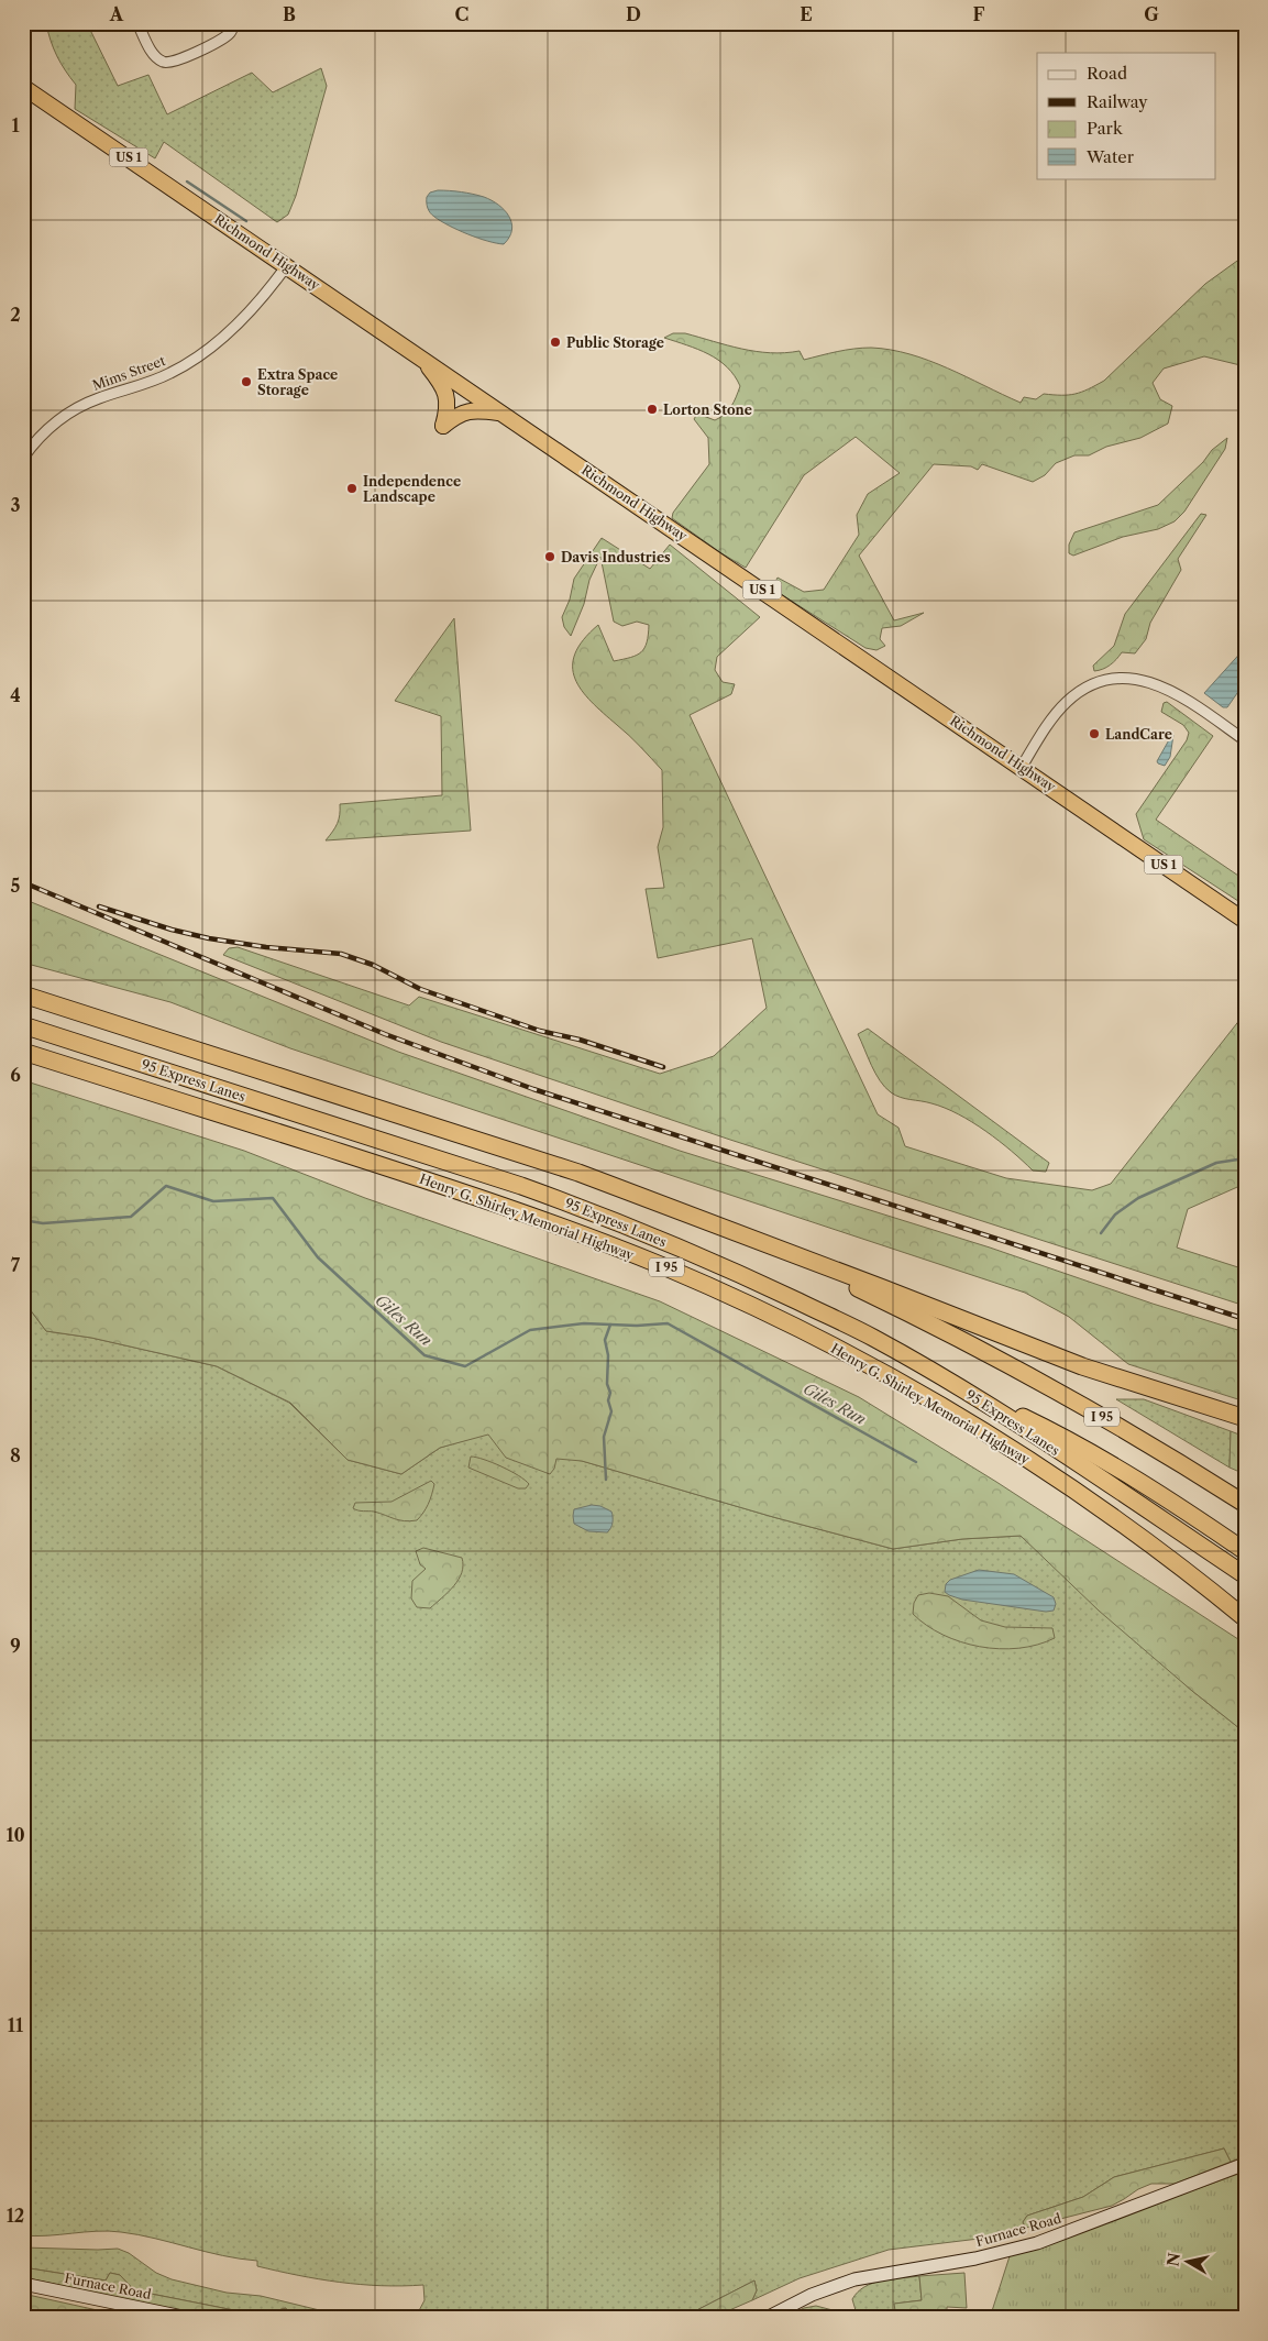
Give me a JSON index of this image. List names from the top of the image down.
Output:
{
  "streets": {
    "highway": [
      "US 1",
      "Richmond Highway",
      "95 Express Lanes",
      "Henry G. Shirley Memorial Highway",
      "I 95"
    ],
    "main road": ["Furnace Road"],
    "street": ["Mims Street"]
  },
  "crossings": [
    ["Richmond Highway", "Mims Street"]
  ],
  "water": ["Giles Run"],
  "places": [
    "Public Storage",
    "Extra Space Storage",
    "Lorton Stone",
    "Independence Landscape",
    "Davis Industries",
    "LandCare"
  ],
  "legend": [
    "Road",
    "Railway",
    "Park",
    "Water"
  ],
  "north": "left",
  "grid": {
    "columns": [
      "A",
      "B",
      "C",
      "D",
      "E",
      "F",
      "G"
    ],
    "rows": [
      "1",
      "2",
      "3",
      "4",
      "5",
      "6",
      "7",
      "8",
      "9",
      "10",
      "11",
      "12"
    ]
  }
}
